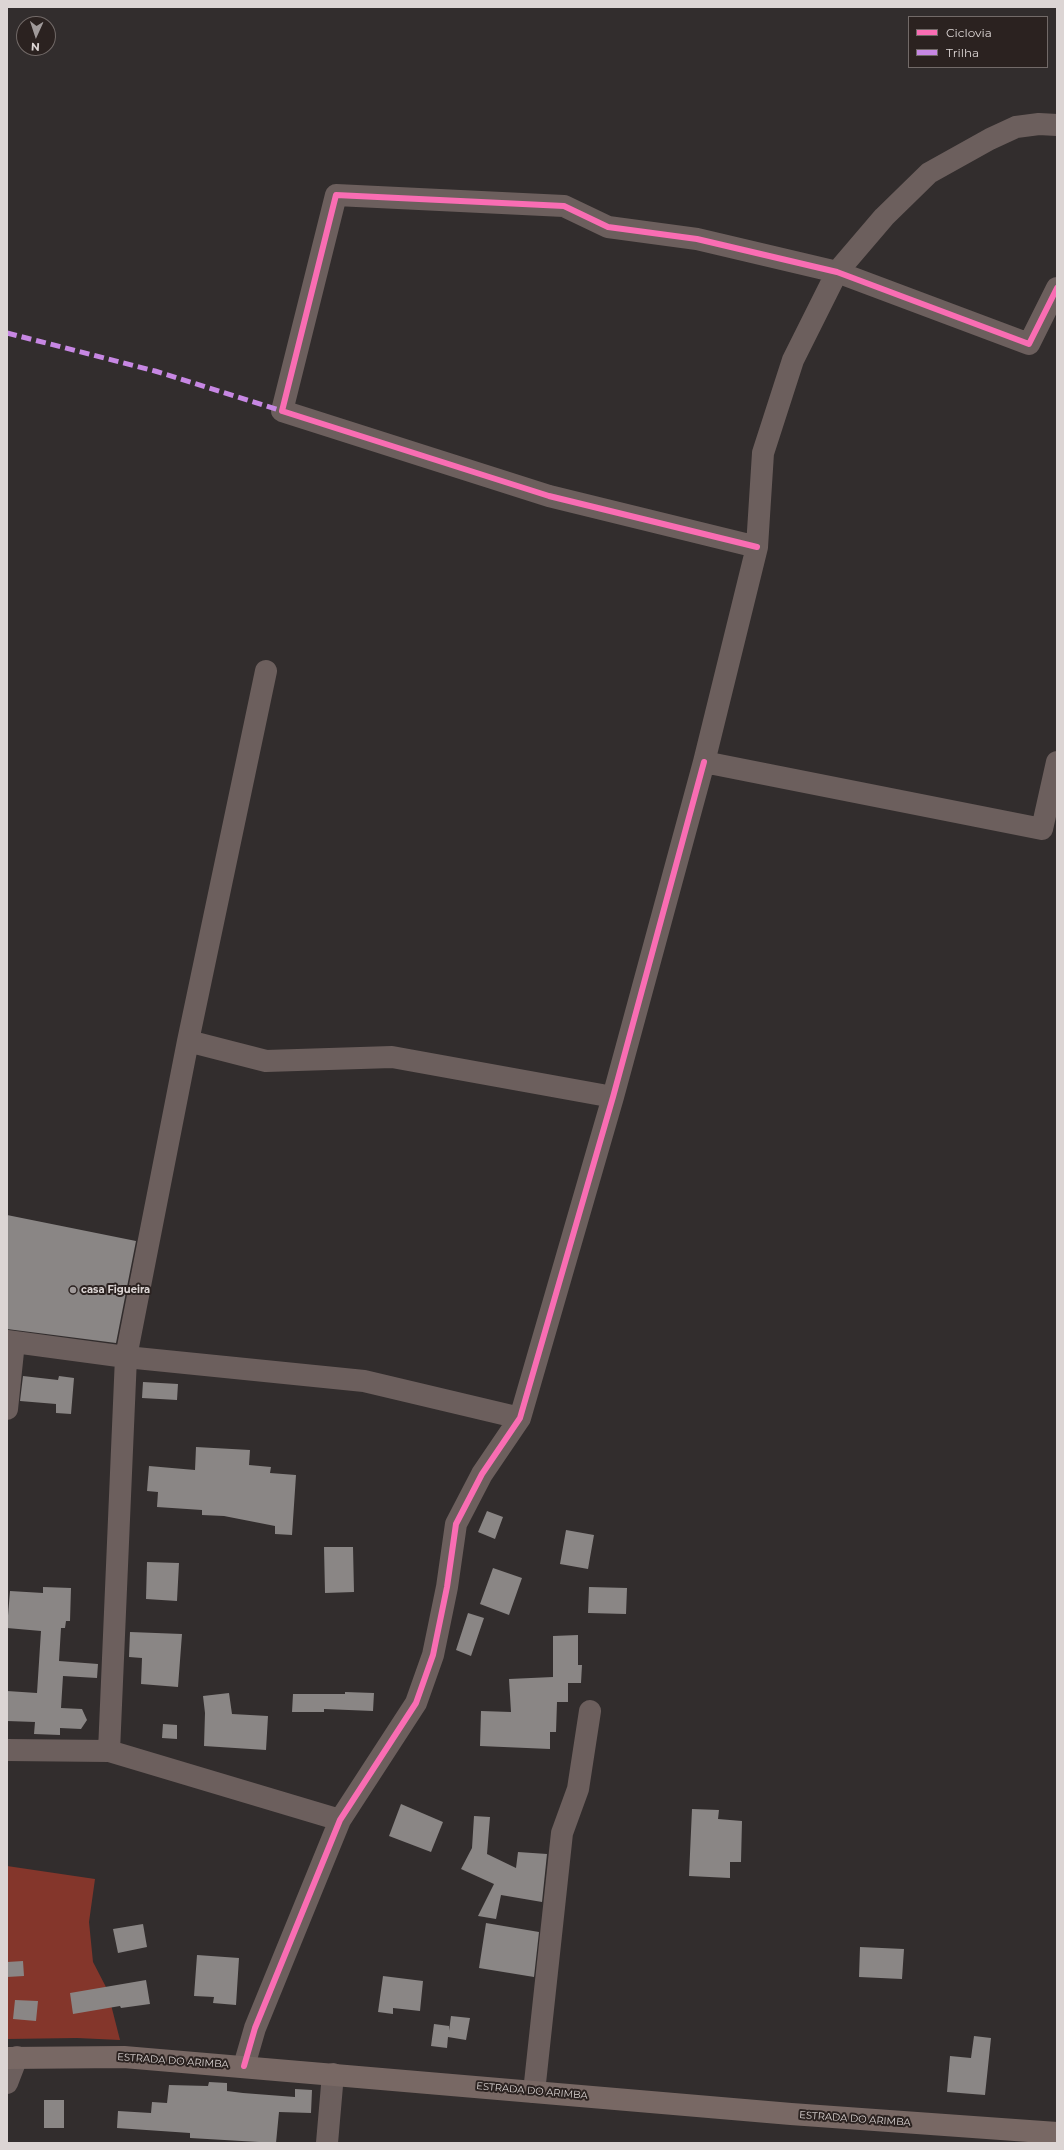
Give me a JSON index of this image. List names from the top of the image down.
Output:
{
  "streets": {
    "main road": ["ESTRADA DO ARIMBA"]
  },
  "places": ["casa Figueira"],
  "legend": ["Ciclovia", "Trilha"],
  "north": "bottom"
}
